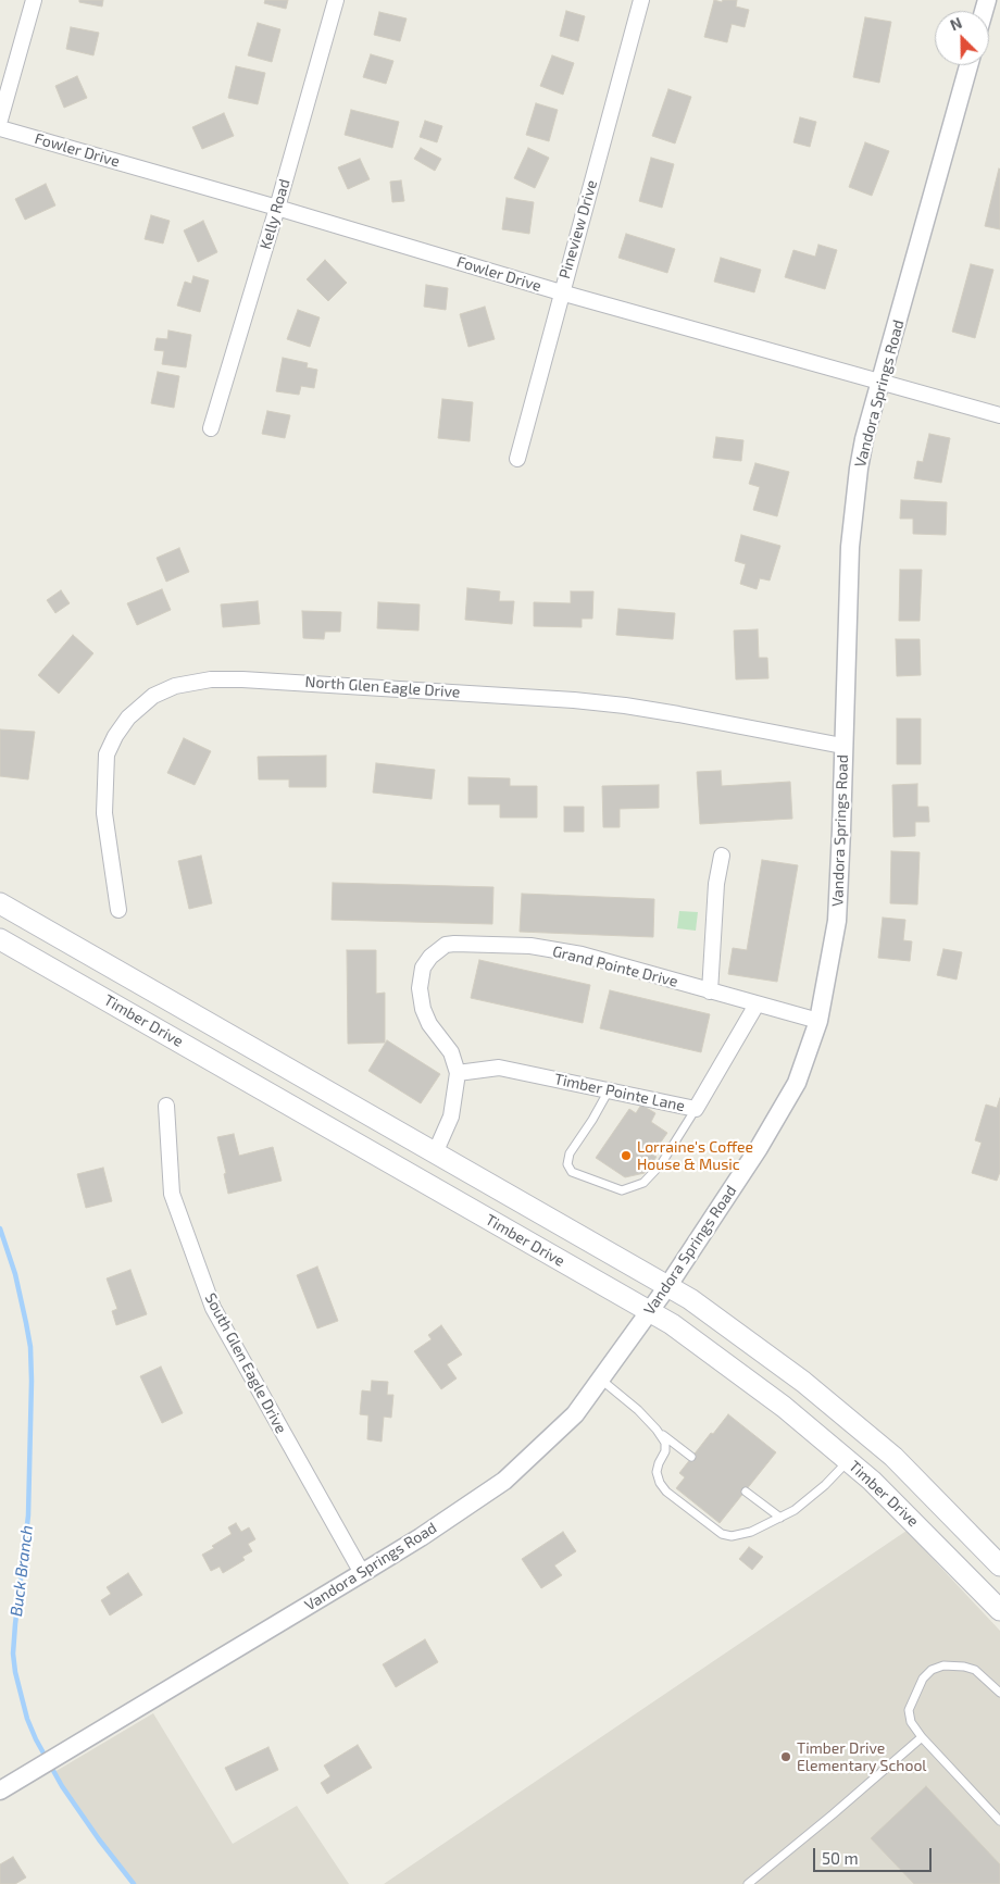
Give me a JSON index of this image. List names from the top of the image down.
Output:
{
  "streets": {
    "main road": ["Timber Drive"],
    "street": [
      "Fowler Drive",
      "Kelly Road",
      "Pineview Drive",
      "Vandora Springs Road",
      "North Glen Eagle Drive",
      "Grand Pointe Drive",
      "Timber Pointe Lane",
      "South Glen Eagle Drive"
    ]
  },
  "crossings": [
    ["Fowler Drive", "Kelly Road"],
    ["Fowler Drive", "Pineview Drive"],
    ["Fowler Drive", "Vandora Springs Road"],
    ["Vandora Springs Road", "North Glen Eagle Drive"],
    ["Vandora Springs Road", "Grand Pointe Drive"],
    ["Vandora Springs Road", "Timber Drive"],
    ["Vandora Springs Road", "South Glen Eagle Drive"],
    ["Grand Pointe Drive", "Timber Pointe Lane"]
  ],
  "water": ["Buck Branch"],
  "places": ["Lorraine's Coffee House & Music", "Timber Drive Elementary School"],
  "scale_bar": "50 m",
  "north": "top left"
}
